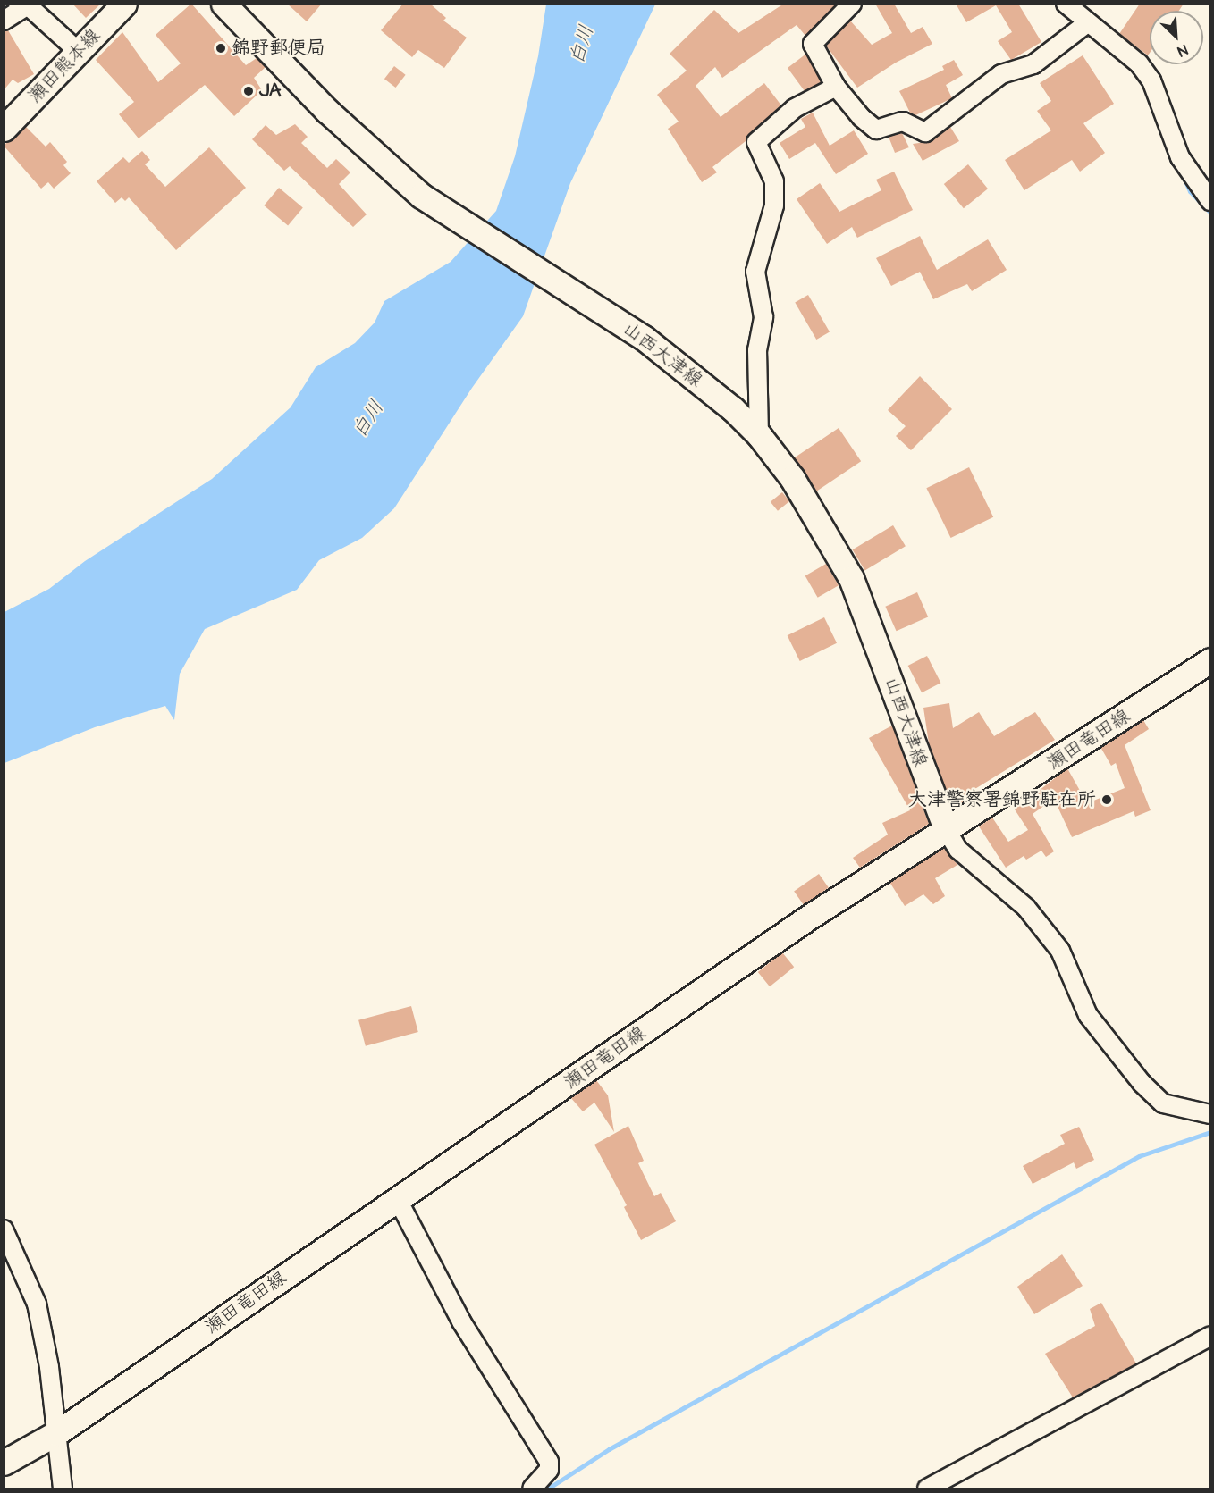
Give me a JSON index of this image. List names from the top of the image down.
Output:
{
  "streets": {
    "main road": ["瀬田熊本線", "山西大津線", "瀬田竜田線"]
  },
  "crossings": [
    ["山西大津線", "瀬田竜田線"]
  ],
  "water": ["白川"],
  "places": ["錦野郵便局", "JA", "大津警察署錦野駐在所"],
  "north": "bottom right"
}
